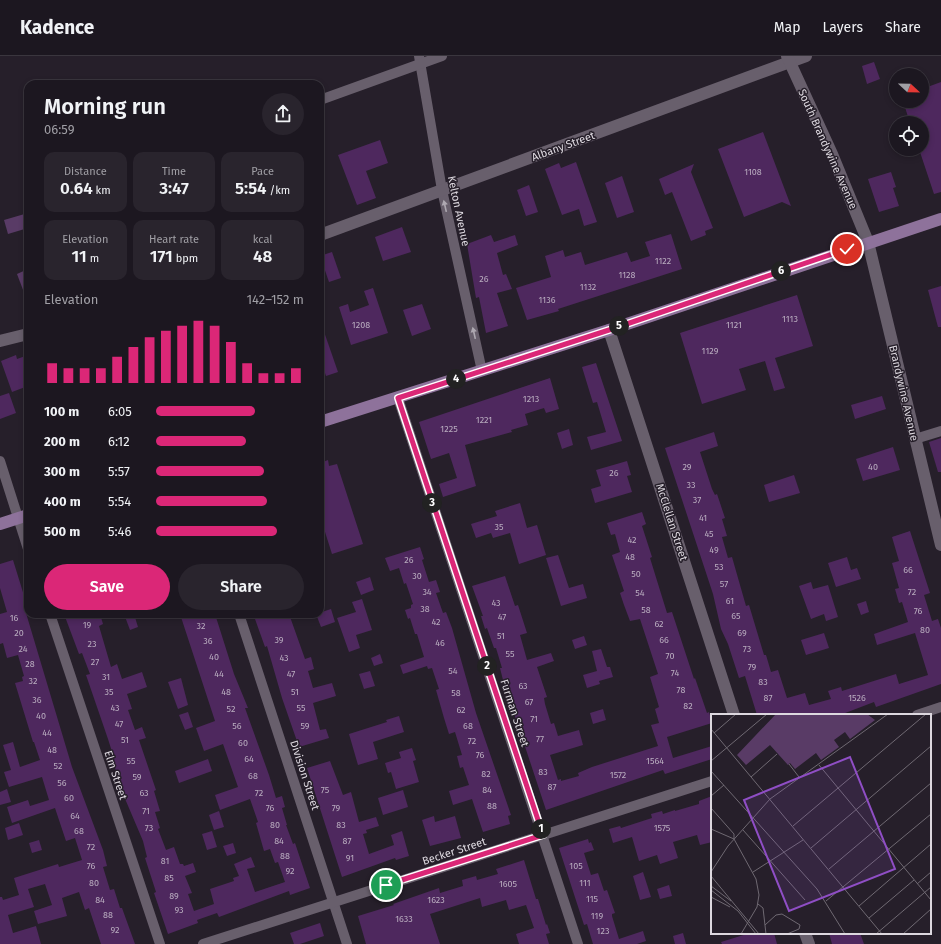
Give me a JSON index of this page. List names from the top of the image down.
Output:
{
  "streets": {
    "street": [
      "Albany Street",
      "South Brandywine Avenue",
      "Kelton Avenue",
      "Brandywine Avenue",
      "McClellan Street",
      "Furman Street",
      "Elm Street",
      "Division Street",
      "Becker Street"
    ]
  },
  "crossings": [
    ["Albany Street", "South Brandywine Avenue"],
    ["Albany Street", "Kelton Avenue"],
    ["South Brandywine Avenue", "Brandywine Avenue"],
    ["Furman Street", "Becker Street"],
    ["Division Street", "Becker Street"]
  ],
  "one_way": ["Kelton Avenue"],
  "house_numbers": [
    "1108",
    "1122",
    "1128",
    "26",
    "1132",
    "1136",
    "1113",
    "1208",
    "1121",
    "1129",
    "1213",
    "1221",
    "1225",
    "29",
    "40",
    "26",
    "33",
    "37",
    "41",
    "35",
    "45",
    "42",
    "49",
    "48",
    "26",
    "53",
    "66",
    "50",
    "30",
    "57",
    "34",
    "72",
    "54",
    "61",
    "43",
    "38",
    "58",
    "76",
    "65",
    "47",
    "16",
    "42",
    "62",
    "19",
    "32",
    "80",
    "20",
    "69",
    "51",
    "39",
    "66",
    "36",
    "46",
    "23",
    "24",
    "73",
    "55",
    "70",
    "40",
    "43",
    "27",
    "28",
    "79",
    "54",
    "74",
    "44",
    "47",
    "31",
    "32",
    "83",
    "63",
    "78",
    "35",
    "48",
    "51",
    "58",
    "87",
    "1526",
    "36",
    "67",
    "82",
    "43",
    "55",
    "52",
    "62",
    "40",
    "71",
    "47",
    "56",
    "59",
    "68",
    "44",
    "77",
    "51",
    "72",
    "60",
    "48",
    "76",
    "64",
    "55",
    "1564",
    "52",
    "83",
    "82",
    "1572",
    "68",
    "59",
    "56",
    "87",
    "75",
    "84",
    "63",
    "72",
    "60",
    "88",
    "76",
    "79",
    "71",
    "64",
    "80",
    "83",
    "73",
    "1575",
    "68",
    "84",
    "87",
    "72",
    "88",
    "91",
    "81",
    "76",
    "105",
    "92",
    "85",
    "80",
    "111",
    "1605",
    "89",
    "115",
    "84",
    "1623",
    "93",
    "88",
    "119",
    "1633",
    "92",
    "123"
  ],
  "north": "right",
  "page": {
    "header": "Kadence",
    "nav": ["Map", "Layers", "Share"],
    "heading": ["Morning run", "06:59"],
    "stats": [
      ["Distance", "0.64 km"],
      ["Time", "3:47"],
      ["Pace", "5:54 /km"],
      ["Elevation", "11 m"],
      ["Heart rate", "171 bpm"],
      ["kcal", "48"]
    ],
    "pins": [
      "6",
      "5",
      "4",
      "3",
      "2",
      "1"
    ],
    "chart": ["Elevation", "142–152 m"],
    "list": [
      {
        "name": "100 m",
        "note": "6:05"
      },
      {
        "name": "200 m",
        "note": "6:12"
      },
      {
        "name": "300 m",
        "note": "5:57"
      },
      {
        "name": "400 m",
        "note": "5:54"
      },
      {
        "name": "500 m",
        "note": "5:46"
      }
    ],
    "buttons": ["Save", "Share"]
  }
}
